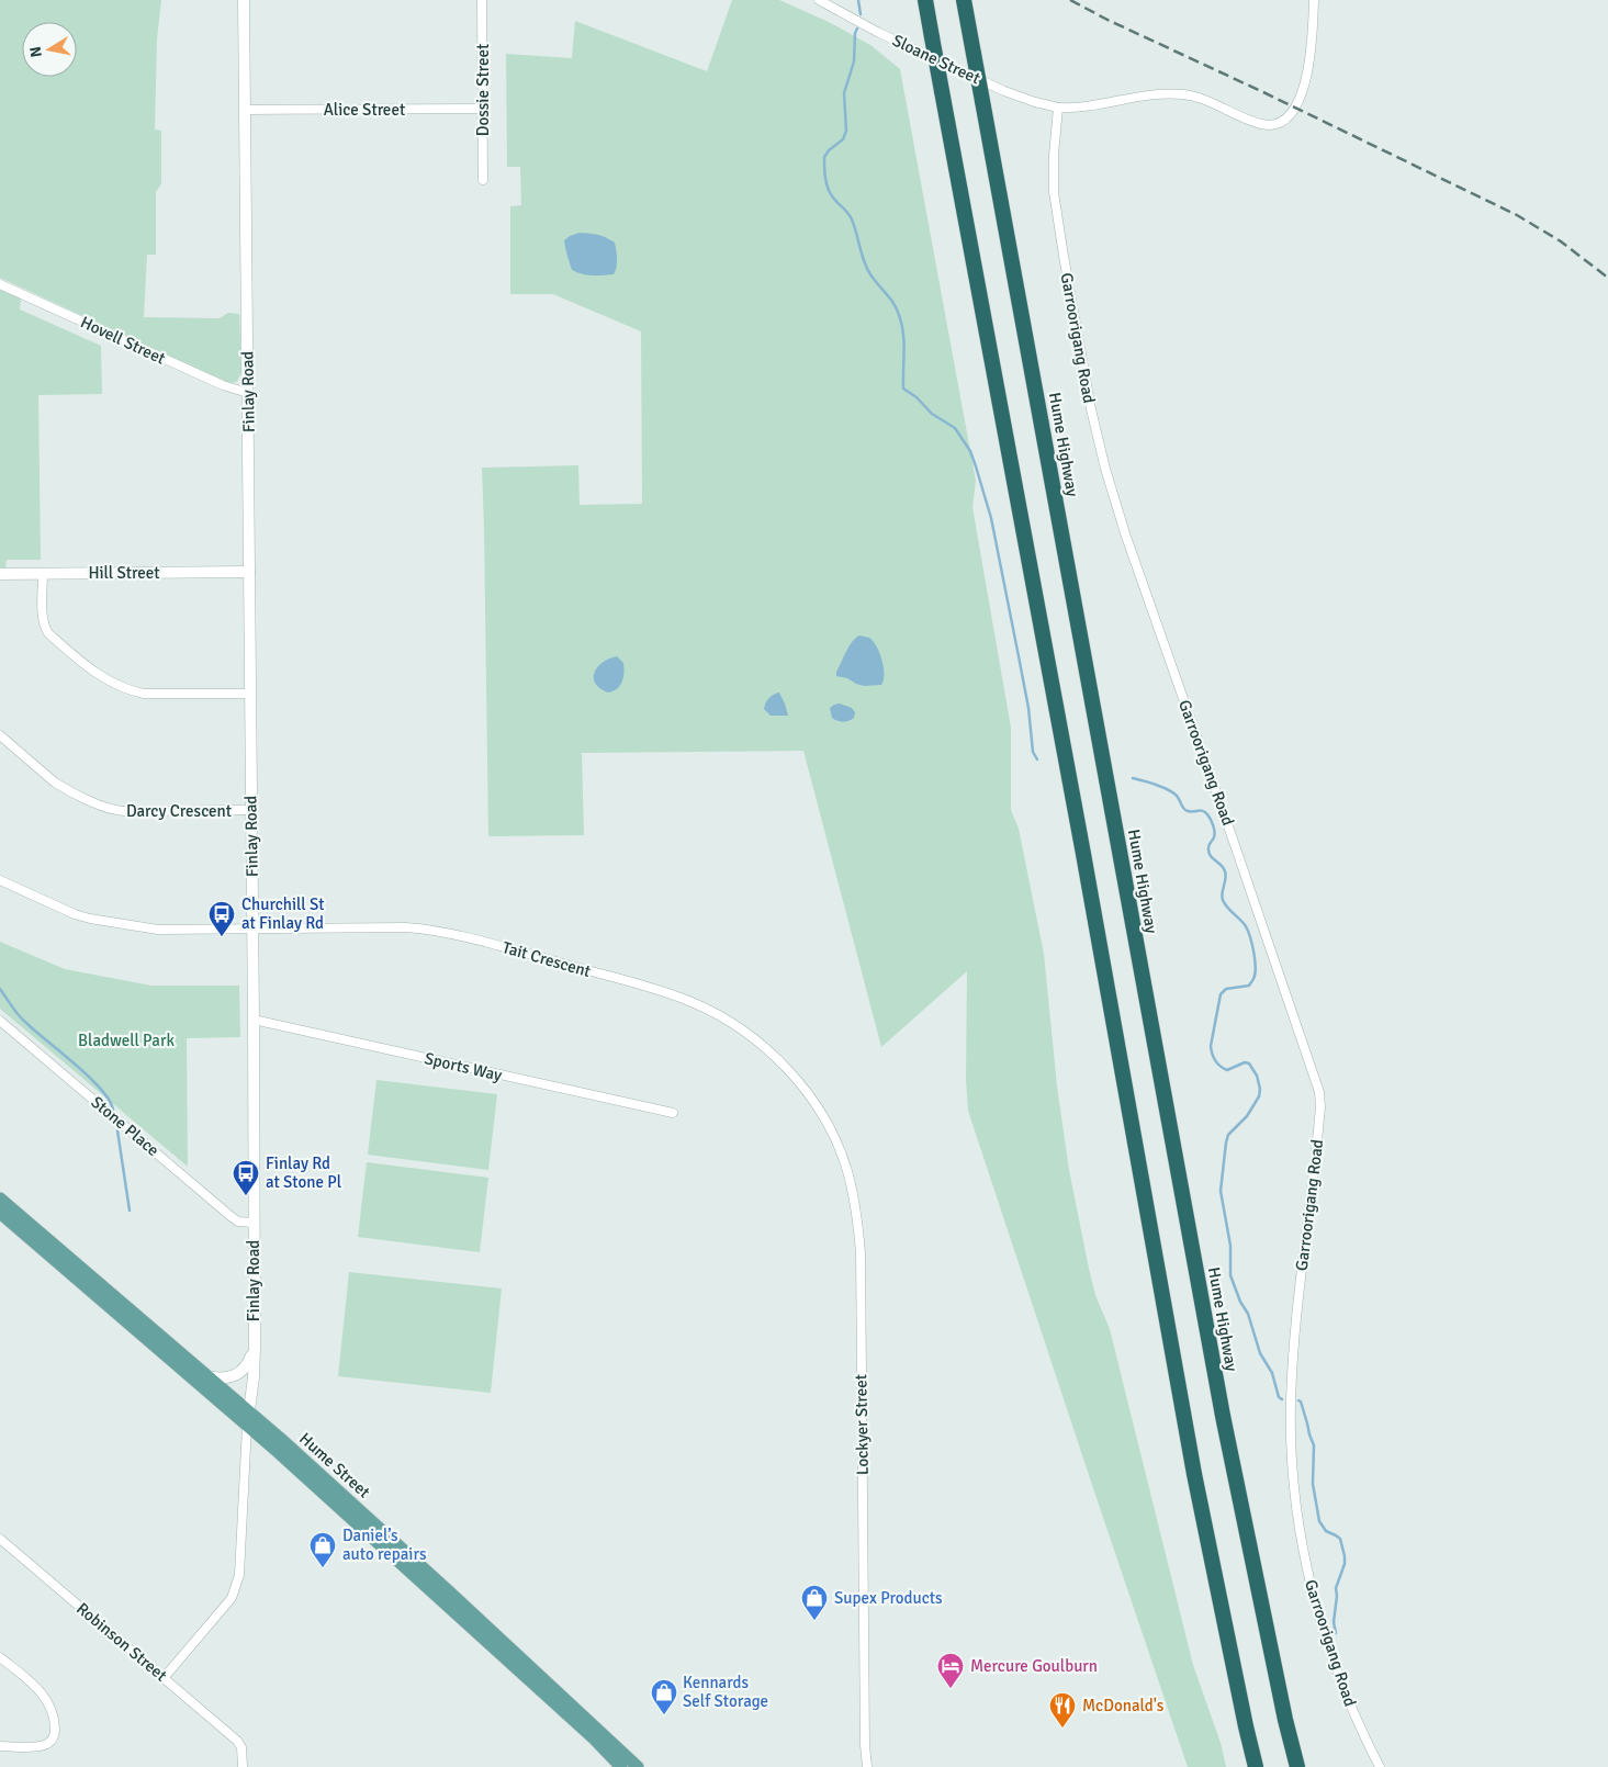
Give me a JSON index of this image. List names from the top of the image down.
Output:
{
  "streets": {
    "highway": ["Hume Highway"],
    "main road": ["Hume Street"],
    "street": [
      "Sloane Street",
      "Dossie Street",
      "Alice Street",
      "Garroorigang Road",
      "Hovell Street",
      "Finlay Road",
      "Hill Street",
      "Darcy Crescent",
      "Tait Crescent",
      "Sports Way",
      "Stone Place",
      "Lockyer Street",
      "Robinson Street"
    ]
  },
  "crossings": [
    ["Sloane Street", "Garroorigang Road"],
    ["Dossie Street", "Alice Street"],
    ["Alice Street", "Finlay Road"],
    ["Hovell Street", "Finlay Road"],
    ["Finlay Road", "Hill Street"],
    ["Finlay Road", "Darcy Crescent"],
    ["Finlay Road", "Tait Crescent"],
    ["Finlay Road", "Sports Way"],
    ["Finlay Road", "Stone Place"],
    ["Finlay Road", "Hume Street"],
    ["Finlay Road", "Robinson Street"],
    ["Tait Crescent", "Lockyer Street"]
  ],
  "parks": ["Bladwell Park"],
  "places": {
    "bus stop": ["Churchill St at Finlay Rd", "Finlay Rd at Stone Pl"],
    "shop": ["Daniel’s auto repairs", "Supex Products", "Kennards Self Storage"],
    "hotel": ["Mercure Goulburn"],
    "restaurant": ["McDonald's"]
  },
  "north": "left"
}
